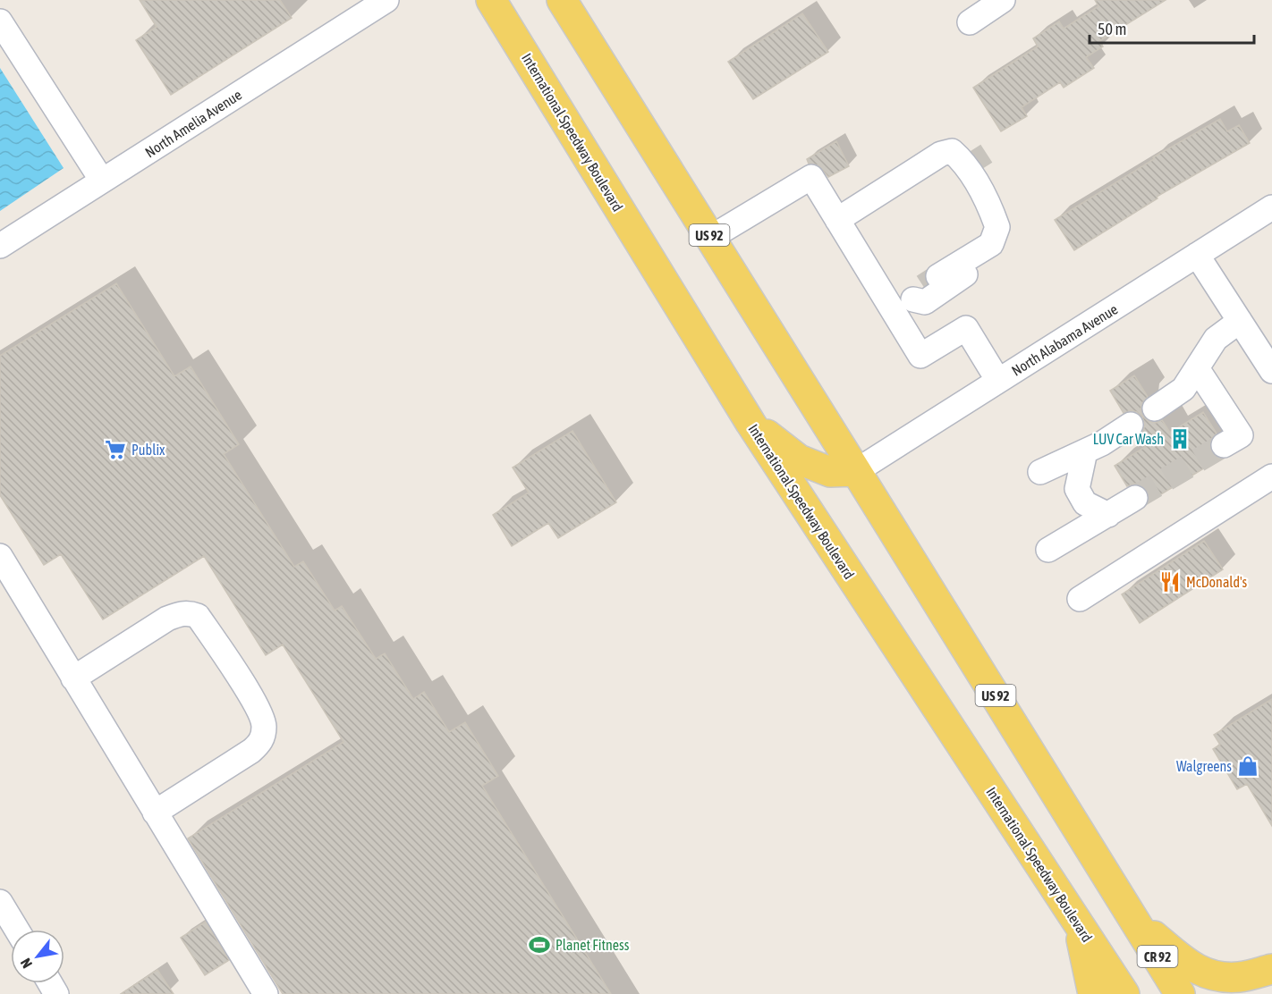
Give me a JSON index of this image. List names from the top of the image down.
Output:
{
  "streets": {
    "main road": ["International Speedway Boulevard", "US 92", "CR 92"],
    "street": ["North Amelia Avenue", "North Alabama Avenue"]
  },
  "crossings": [
    ["US 92", "North Alabama Avenue"],
    ["US 92", "CR 92"]
  ],
  "places": {
    "building": ["LUV Car Wash"],
    "supermarket": ["Publix"],
    "restaurant": ["McDonald's"],
    "shop": ["Walgreens"],
    "sports": ["Planet Fitness"]
  },
  "scale_bar": "50 m",
  "north": "bottom left"
}
